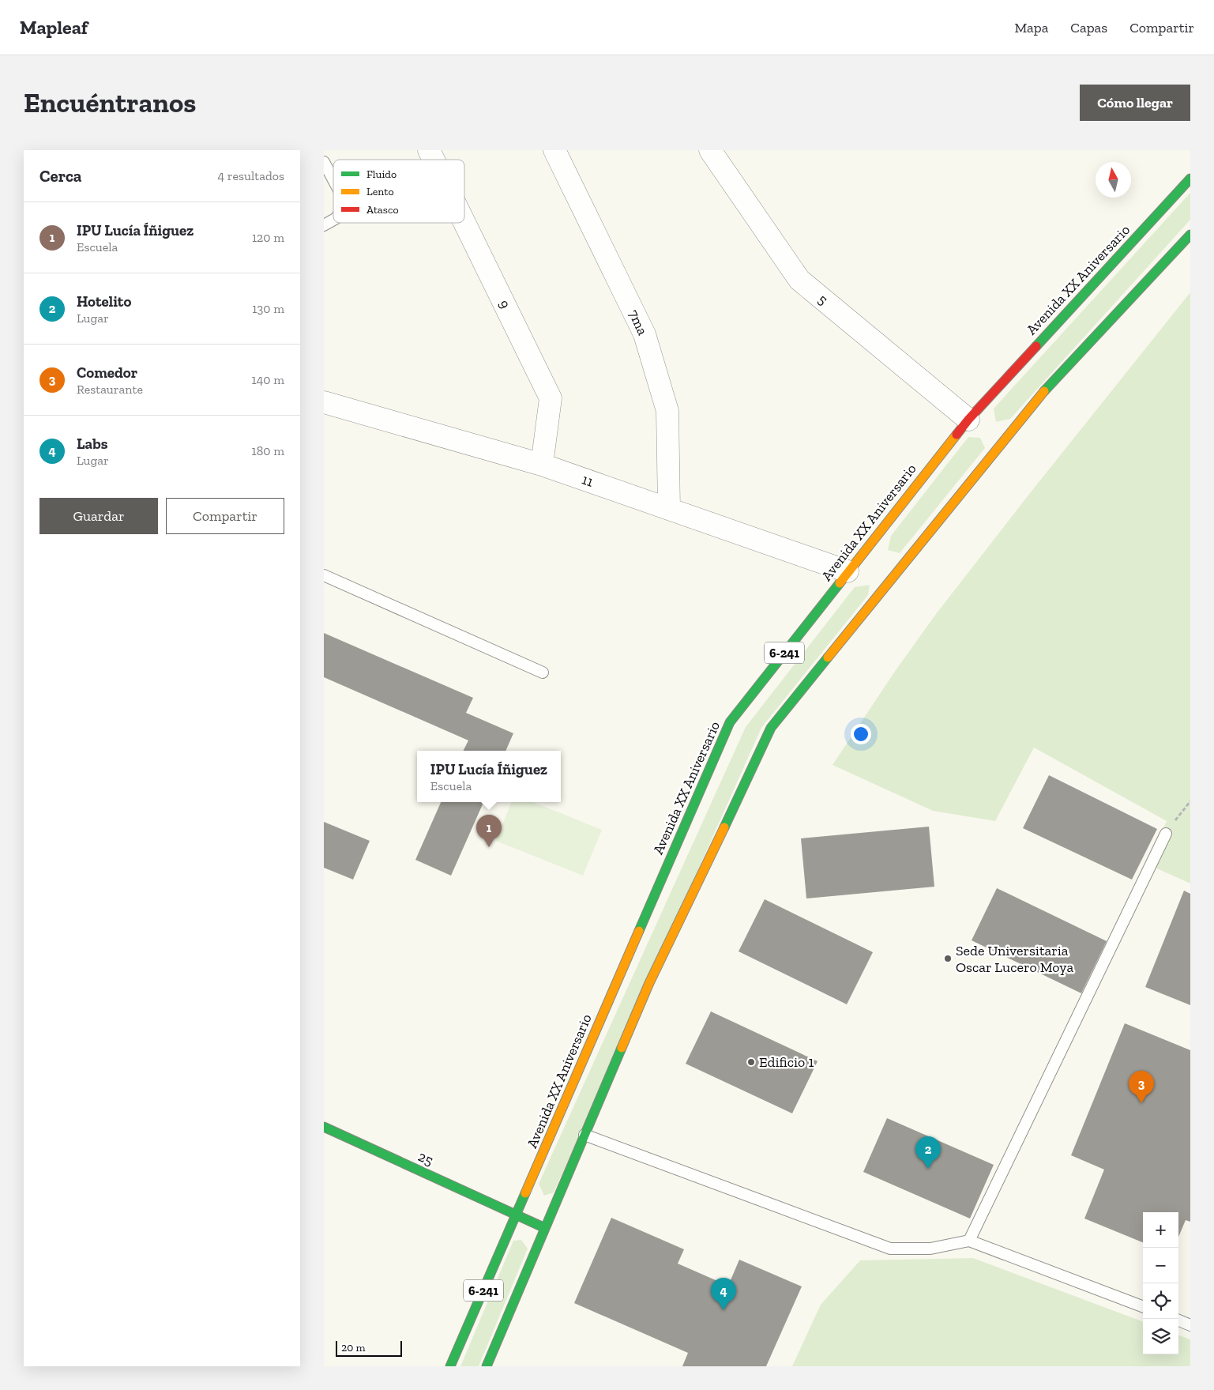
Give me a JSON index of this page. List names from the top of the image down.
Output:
{
  "streets": {
    "main road": ["Avenida XX Aniversario", "6-241", "25"],
    "street": [
      "5",
      "9",
      "7ma",
      "11"
    ]
  },
  "crossings": [
    ["Avenida XX Aniversario", "5"],
    ["Avenida XX Aniversario", "11"],
    ["Avenida XX Aniversario", "25"],
    ["9", "11"],
    ["7ma", "11"],
    ["6-241", "25"]
  ],
  "places": ["Sede Universitaria Oscar Lucero Moya", "Edificio 1"],
  "legend": ["Fluido", "Lento", "Atasco"],
  "scale_bar": "20 m",
  "north": "top",
  "page": {
    "header": "Mapleaf",
    "nav": ["Mapa", "Capas", "Compartir"],
    "buttons": [
      "Cómo llegar",
      ["Guardar", "Compartir"]
    ],
    "title": "Encuéntranos",
    "heading": ["Cerca", "4 resultados"],
    "list": [
      {
        "mark": "1",
        "name": "IPU Lucía Íñiguez",
        "note": "Escuela",
        "value": "120 m"
      },
      {
        "mark": "2",
        "name": "Hotelito",
        "note": "Lugar",
        "value": "130 m"
      },
      {
        "mark": "3",
        "name": "Comedor",
        "note": "Restaurante",
        "value": "140 m"
      },
      {
        "mark": "4",
        "name": "Labs",
        "note": "Lugar",
        "value": "180 m"
      }
    ],
    "popup": ["IPU Lucía Íñiguez", "Escuela"],
    "pins": [
      "1",
      "3",
      "2",
      "4"
    ],
    "map_buttons": ["+", "−"],
    "scale": "20 m"
  }
}
